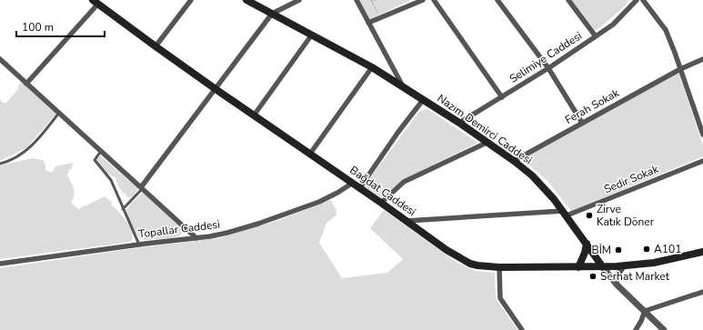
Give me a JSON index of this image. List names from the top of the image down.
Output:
{
  "streets": {
    "main road": ["Nazım Demirci Caddesi", "Bağdat Caddesi"],
    "street": [
      "Selimiye Caddesi",
      "Ferah Sokak",
      "Sedir Sokak",
      "Topallar Caddesi"
    ]
  },
  "crossings": [
    ["Selimiye Caddesi", "Nazım Demirci Caddesi"],
    ["Ferah Sokak", "Nazım Demirci Caddesi"],
    ["Nazım Demirci Caddesi", "Sedir Sokak"],
    ["Nazım Demirci Caddesi", "Bağdat Caddesi"],
    ["Sedir Sokak", "Bağdat Caddesi"],
    ["Bağdat Caddesi", "Topallar Caddesi"]
  ],
  "places": [
    "Zirve Katık Döner",
    "A101",
    "BİM",
    "Serhat Market"
  ],
  "scale_bar": "100 m"
}
